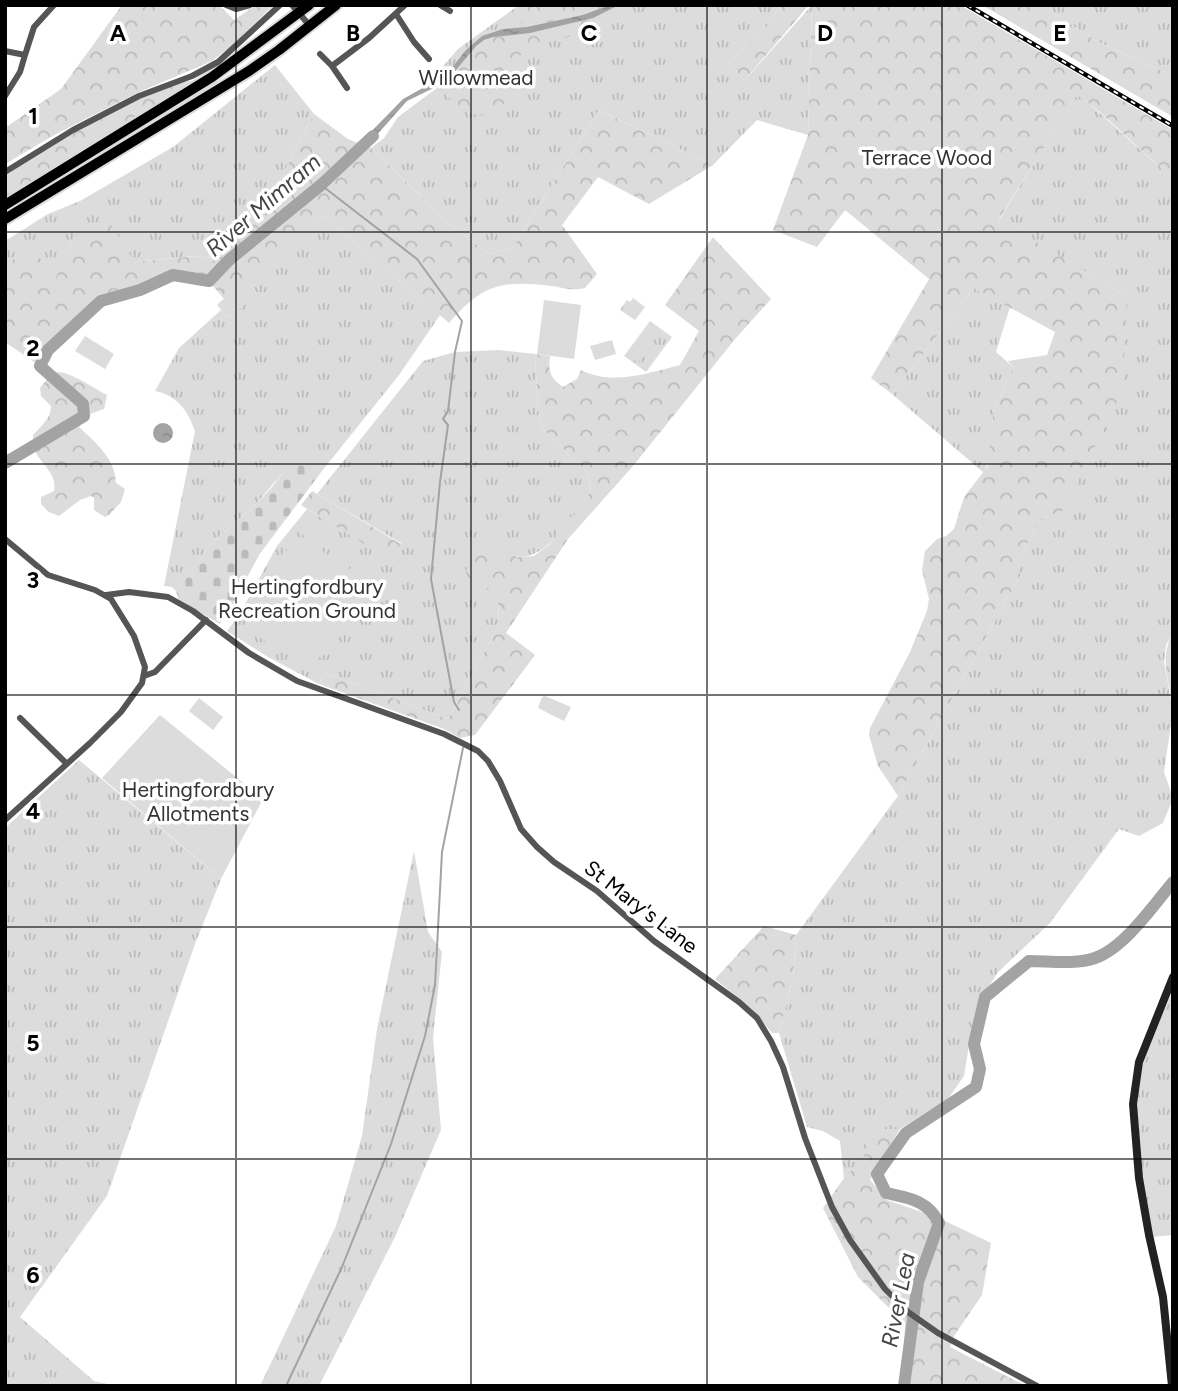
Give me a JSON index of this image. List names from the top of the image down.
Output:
{
  "streets": {
    "street": ["St Mary's Lane"]
  },
  "water": ["River Mimram", "River Lea"],
  "parks": [
    "Willowmead",
    "Terrace Wood",
    "Hertingfordbury Recreation Ground",
    "Hertingfordbury Allotments"
  ],
  "grid": {
    "columns": [
      "A",
      "B",
      "C",
      "D",
      "E"
    ],
    "rows": [
      "1",
      "2",
      "3",
      "4",
      "5",
      "6"
    ]
  }
}
